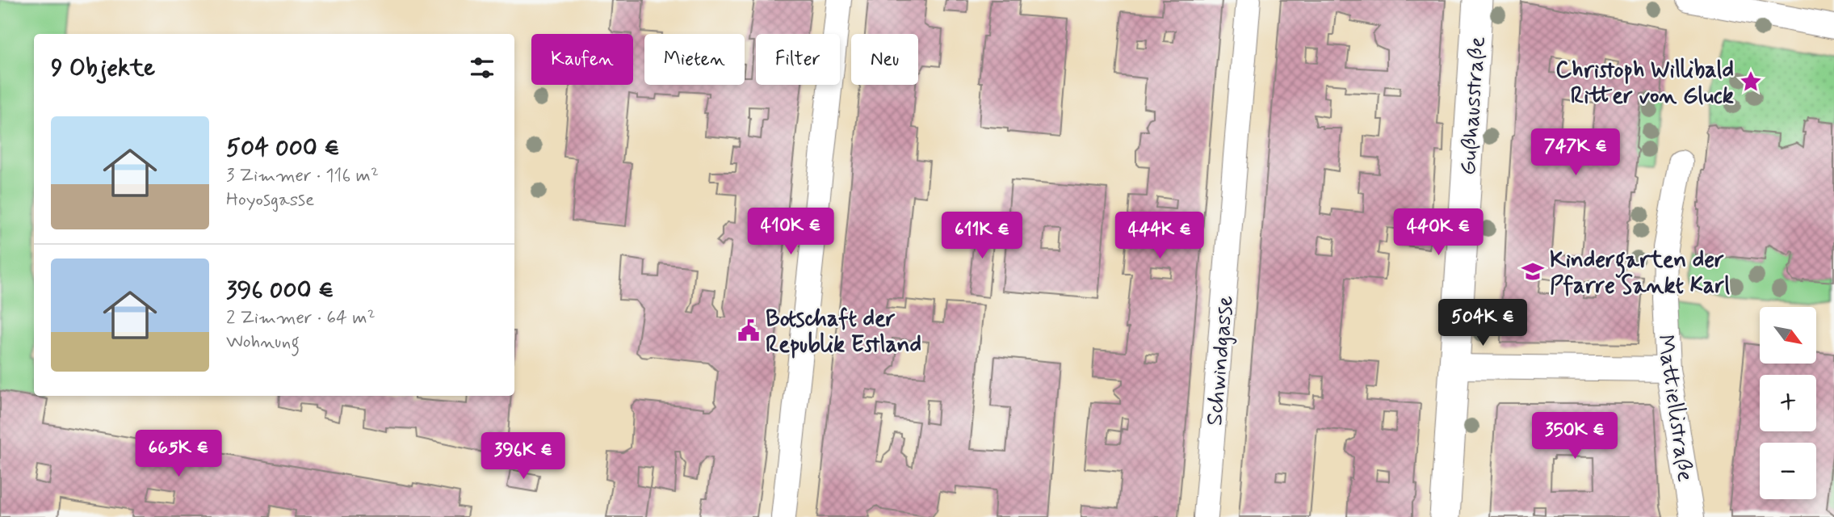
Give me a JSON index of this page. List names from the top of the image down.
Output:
{
  "streets": {
    "street": ["Gußhausstraße", "Schwindgasse", "Mattiellistraße"]
  },
  "places": {
    "place": ["Christoph Willibald Ritter von Gluck"],
    "school or university": ["Kindergarten der Pfarre Sankt Karl"],
    "public building": ["Botschaft der Republik Estland"]
  },
  "north": "bottom right",
  "page": {
    "chip": [
      "Kaufen",
      "Mieten",
      "Filter",
      "Neu"
    ],
    "heading": "9 Objekte",
    "list": [
      {
        "name": "504 000 €",
        "note": "3 Zimmer · 116 m² · Hoyosgasse"
      },
      {
        "name": "396 000 €",
        "note": "2 Zimmer · 64 m² · Wohnung"
      }
    ],
    "price": [
      "747K €",
      "410K €",
      "440K €",
      "611K €",
      "444K €",
      "504K €",
      "350K €",
      "665K €",
      "396K €"
    ],
    "map_buttons": ["+", "−"]
  }
}
